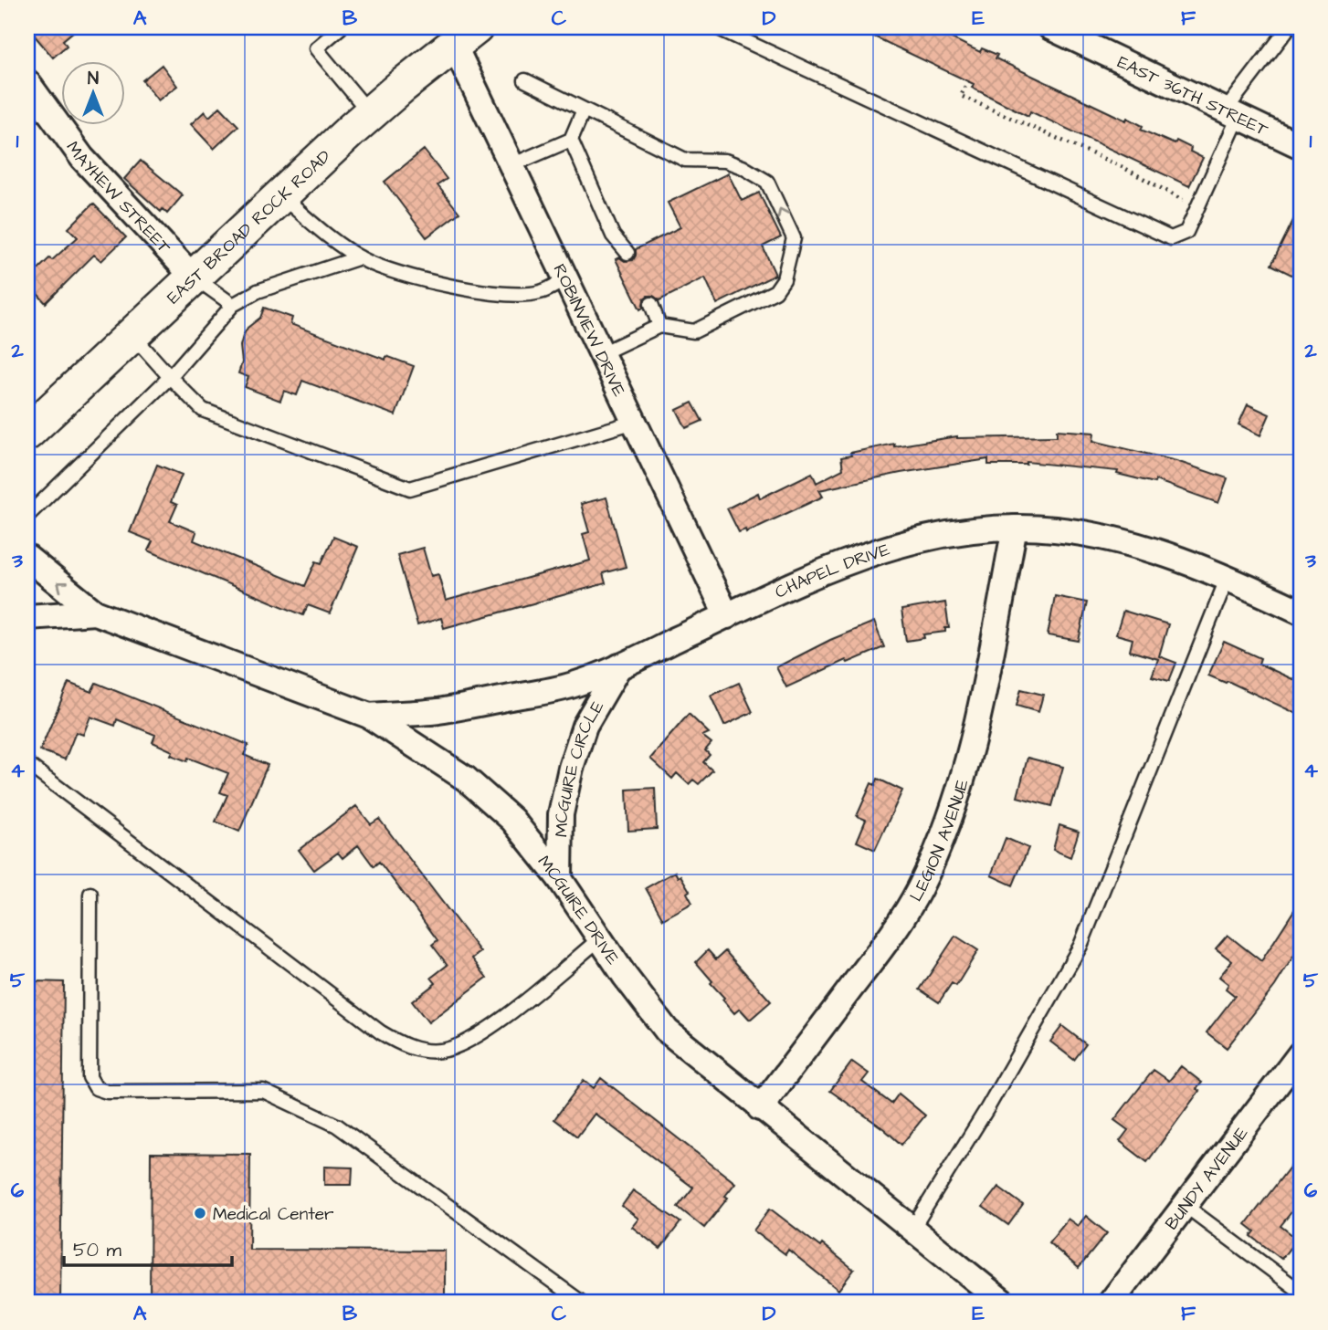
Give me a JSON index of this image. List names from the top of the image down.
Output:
{
  "streets": {
    "main road": ["EAST BROAD ROCK ROAD"],
    "street": [
      "EAST 36TH STREET",
      "MAYHEW STREET",
      "ROBINVIEW DRIVE",
      "CHAPEL DRIVE",
      "MCGUIRE CIRCLE",
      "LEGION AVENUE",
      "MCGUIRE DRIVE",
      "BUNDY AVENUE"
    ]
  },
  "crossings": [
    ["MAYHEW STREET", "EAST BROAD ROCK ROAD"],
    ["EAST BROAD ROCK ROAD", "ROBINVIEW DRIVE"],
    ["ROBINVIEW DRIVE", "CHAPEL DRIVE"],
    ["CHAPEL DRIVE", "MCGUIRE CIRCLE"],
    ["CHAPEL DRIVE", "LEGION AVENUE"],
    ["CHAPEL DRIVE", "MCGUIRE DRIVE"],
    ["MCGUIRE CIRCLE", "MCGUIRE DRIVE"],
    ["LEGION AVENUE", "MCGUIRE DRIVE"]
  ],
  "places": ["Medical Center"],
  "scale_bar": "50 m",
  "north": "top",
  "grid": {
    "columns": [
      "A",
      "B",
      "C",
      "D",
      "E",
      "F"
    ],
    "rows": [
      "1",
      "2",
      "3",
      "4",
      "5",
      "6"
    ]
  }
}
